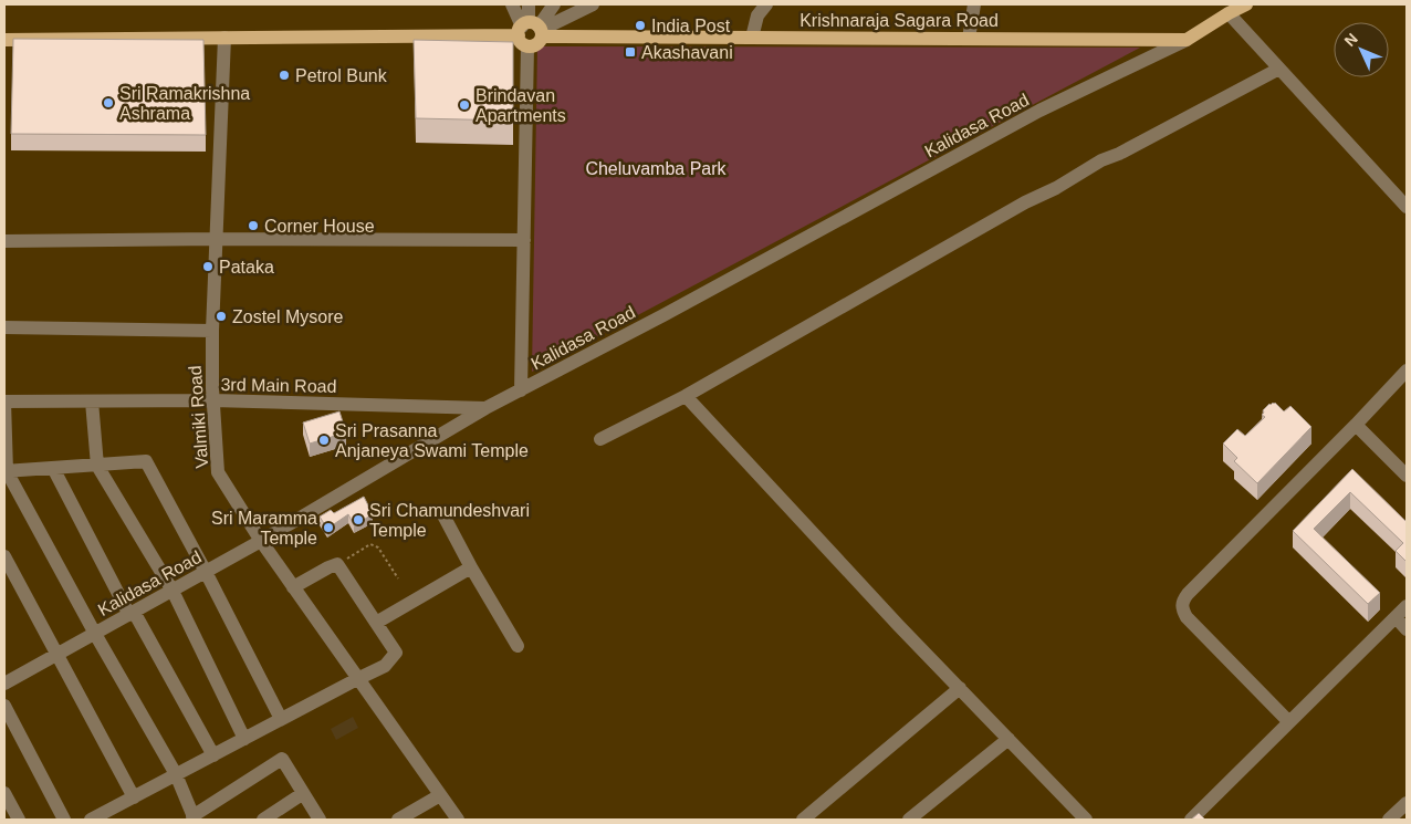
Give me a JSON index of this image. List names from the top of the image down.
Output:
{
  "streets": {
    "main road": ["Krishnaraja Sagara Road"],
    "street": ["Kalidasa Road", "3rd Main Road", "Valmiki Road"]
  },
  "crossings": [
    ["Krishnaraja Sagara Road", "Kalidasa Road"],
    ["Krishnaraja Sagara Road", "Valmiki Road"],
    ["Kalidasa Road", "3rd Main Road"],
    ["Kalidasa Road", "Valmiki Road"],
    ["3rd Main Road", "Valmiki Road"]
  ],
  "parks": ["Cheluvamba Park"],
  "places": {
    "other": [
      "India Post",
      "Petrol Bunk",
      "Sri Ramakrishna Ashrama",
      "Brindavan Apartments",
      "Corner House",
      "Pataka",
      "Zostel Mysore",
      "Sri Prasanna Anjaneya Swami Temple",
      "Sri Chamundeshvari Temple",
      "Sri Maramma Temple"
    ],
    "transit": ["Akashavani"]
  },
  "north": "top left"
}
